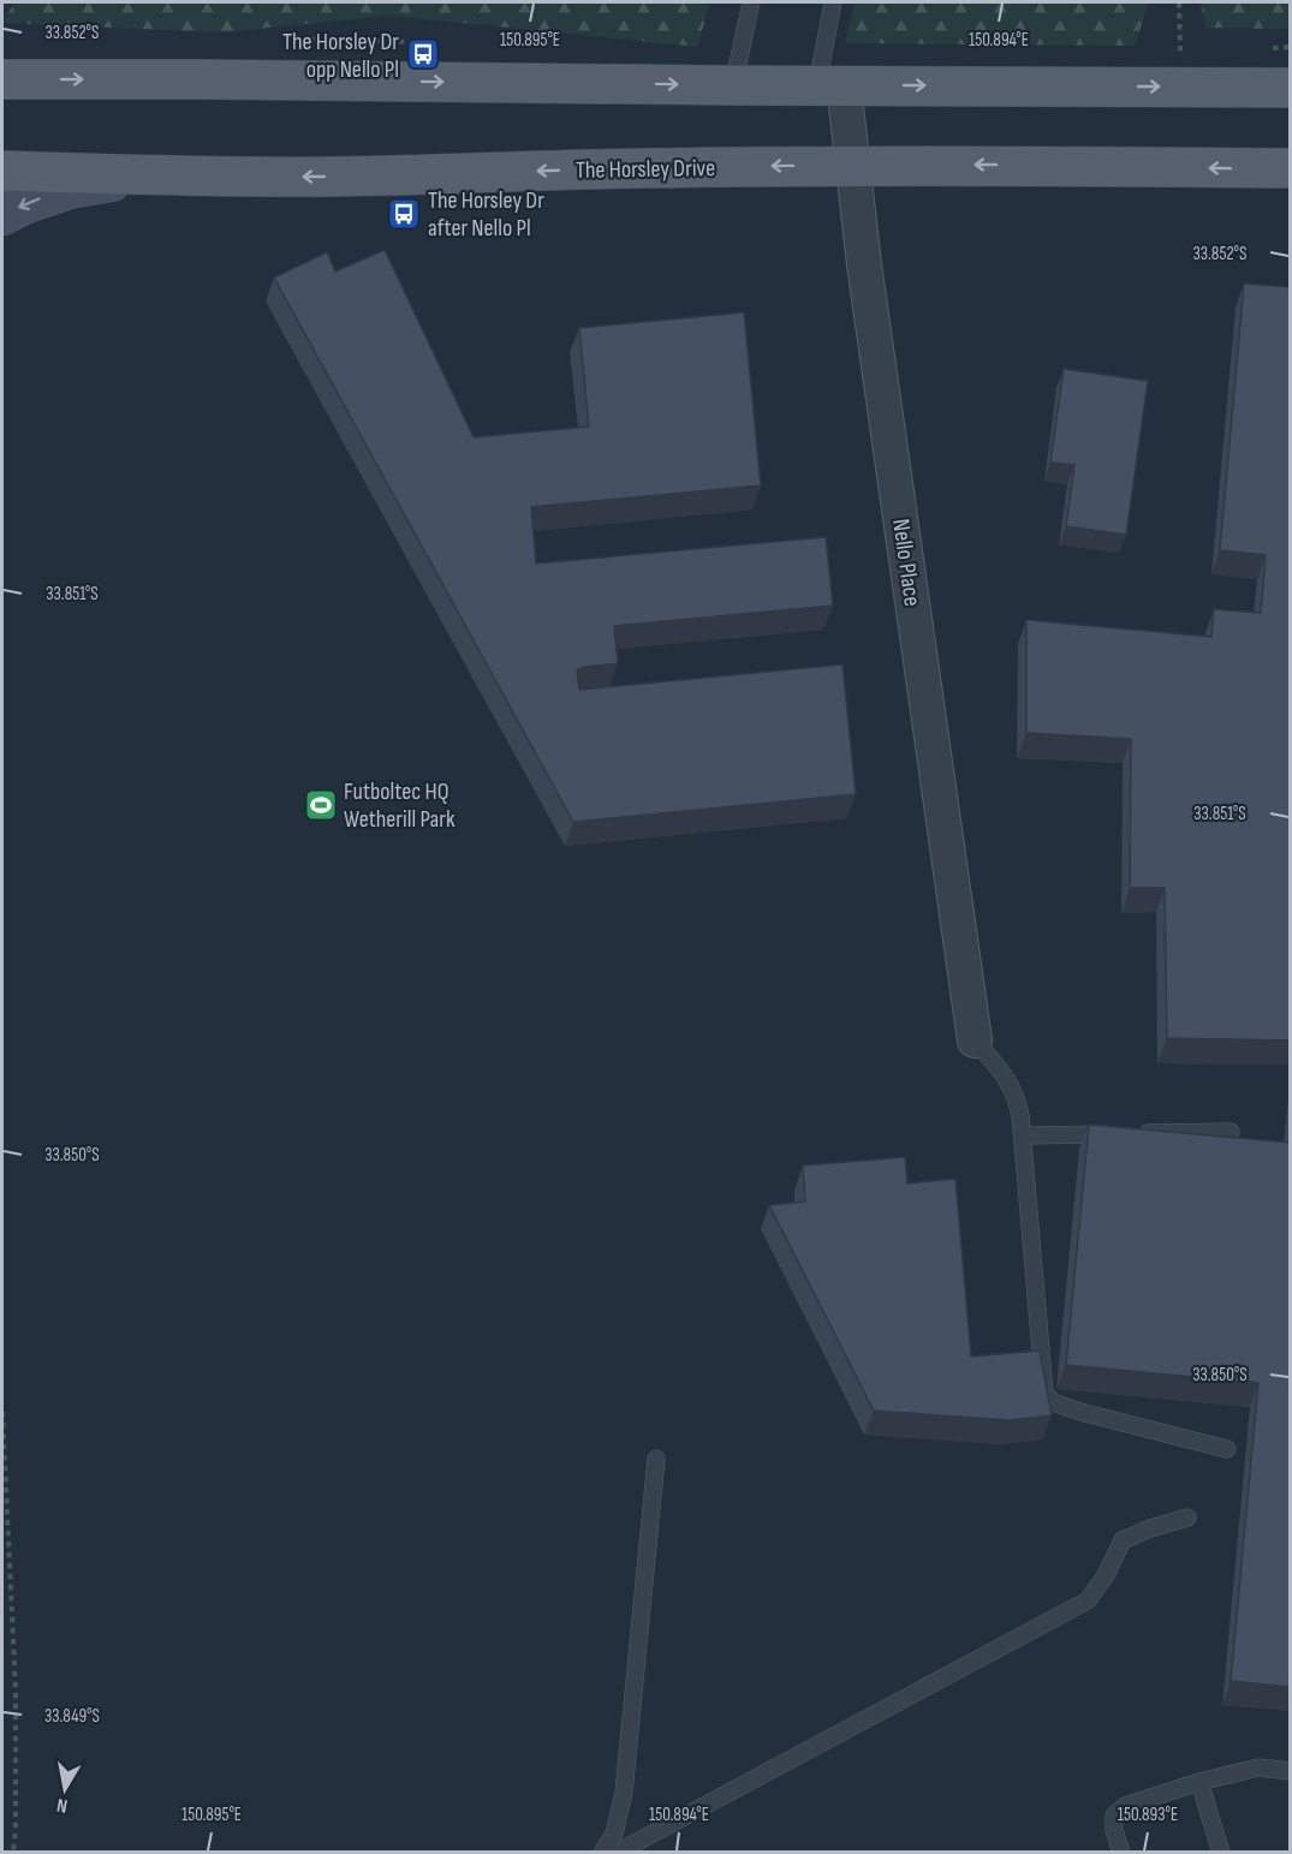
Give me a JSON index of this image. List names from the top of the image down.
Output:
{
  "streets": {
    "main road": ["The Horsley Drive"],
    "street": ["Nello Place"]
  },
  "crossings": [
    ["The Horsley Drive", "Nello Place"]
  ],
  "places": {
    "bus stop": ["The Horsley Dr opp Nello Pl", "The Horsley Dr after Nello Pl"],
    "sports": ["Futboltec HQ Wetherill Park"]
  },
  "north": "bottom",
  "coordinates": [
    "33.852°S",
    "150.895°E",
    "150.894°E",
    "33.851°S",
    "33.850°S",
    "33.849°S",
    "150.893°E"
  ]
}
